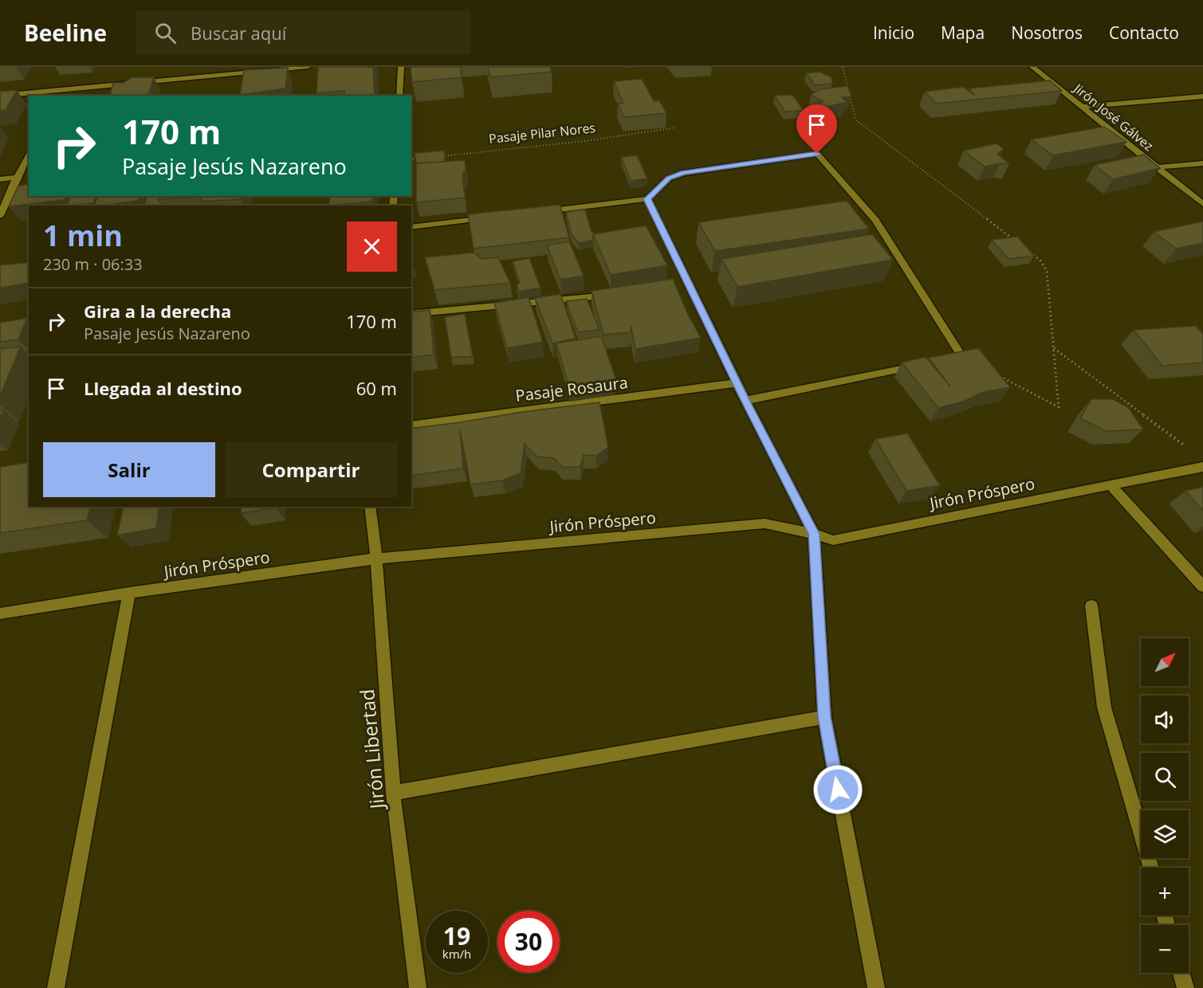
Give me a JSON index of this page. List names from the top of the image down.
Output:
{
  "streets": {
    "street": [
      "Jirón José Gálvez",
      "Pasaje Rosaura",
      "Jirón Próspero",
      "Jirón Libertad"
    ],
    "path": ["Pasaje Pilar Nores"]
  },
  "crossings": [
    ["Jirón Próspero", "Jirón Libertad"]
  ],
  "north": "top right",
  "page": {
    "header": "Beeline",
    "search": "Buscar aquí",
    "nav": [
      "Inicio",
      "Mapa",
      "Nosotros",
      "Contacto"
    ],
    "turn": ["170 m", "Pasaje Jesús Nazareno"],
    "heading": ["1 min", "230 m · 06:33"],
    "list": [
      {
        "name": "Gira a la derecha",
        "note": "Pasaje Jesús Nazareno",
        "value": "170 m"
      },
      {
        "name": "Llegada al destino",
        "value": "60 m"
      }
    ],
    "buttons": ["Salir", "Compartir"],
    "map_buttons": ["+", "−"],
    "speed": "19 km/h",
    "limit": "30"
  }
}
